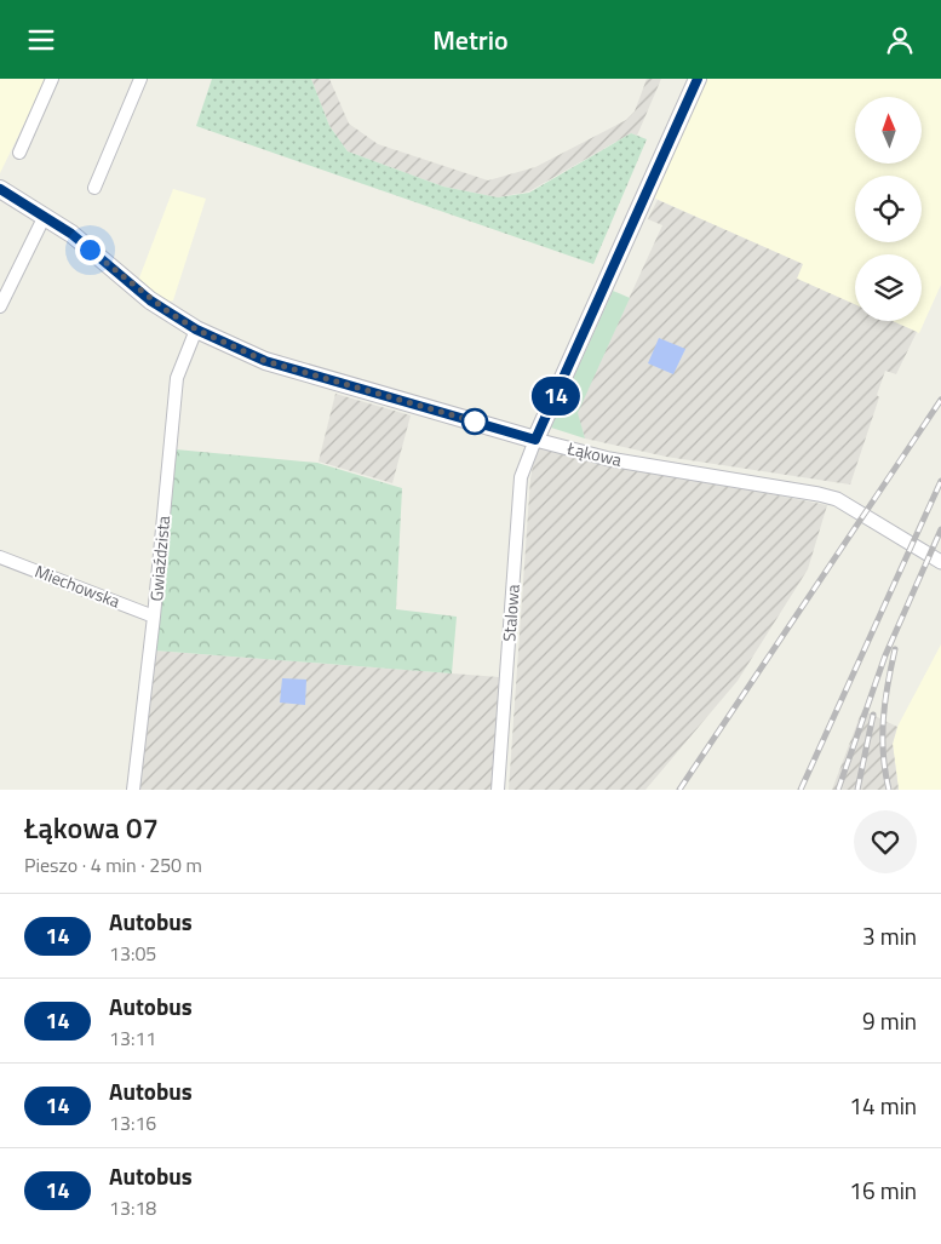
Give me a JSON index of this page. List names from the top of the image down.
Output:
{
  "streets": {
    "main road": ["Łąkowa"],
    "street": ["Gwiaździsta", "Miechowska", "Stalowa"]
  },
  "crossings": [
    ["Łąkowa", "Gwiaździsta"],
    ["Łąkowa", "Stalowa"],
    ["Gwiaździsta", "Miechowska"]
  ],
  "lines": ["bus line 14"],
  "north": "top",
  "page": {
    "header": "Metrio",
    "on_map": "14",
    "heading": ["Łąkowa 07", "Pieszo · 4 min · 250 m"],
    "list": [
      {
        "mark": "14",
        "name": "Autobus",
        "note": "13:05",
        "value": "3 min"
      },
      {
        "mark": "14",
        "name": "Autobus",
        "note": "13:11",
        "value": "9 min"
      },
      {
        "mark": "14",
        "name": "Autobus",
        "note": "13:16",
        "value": "14 min"
      },
      {
        "mark": "14",
        "name": "Autobus",
        "note": "13:18",
        "value": "16 min"
      }
    ]
  }
}
